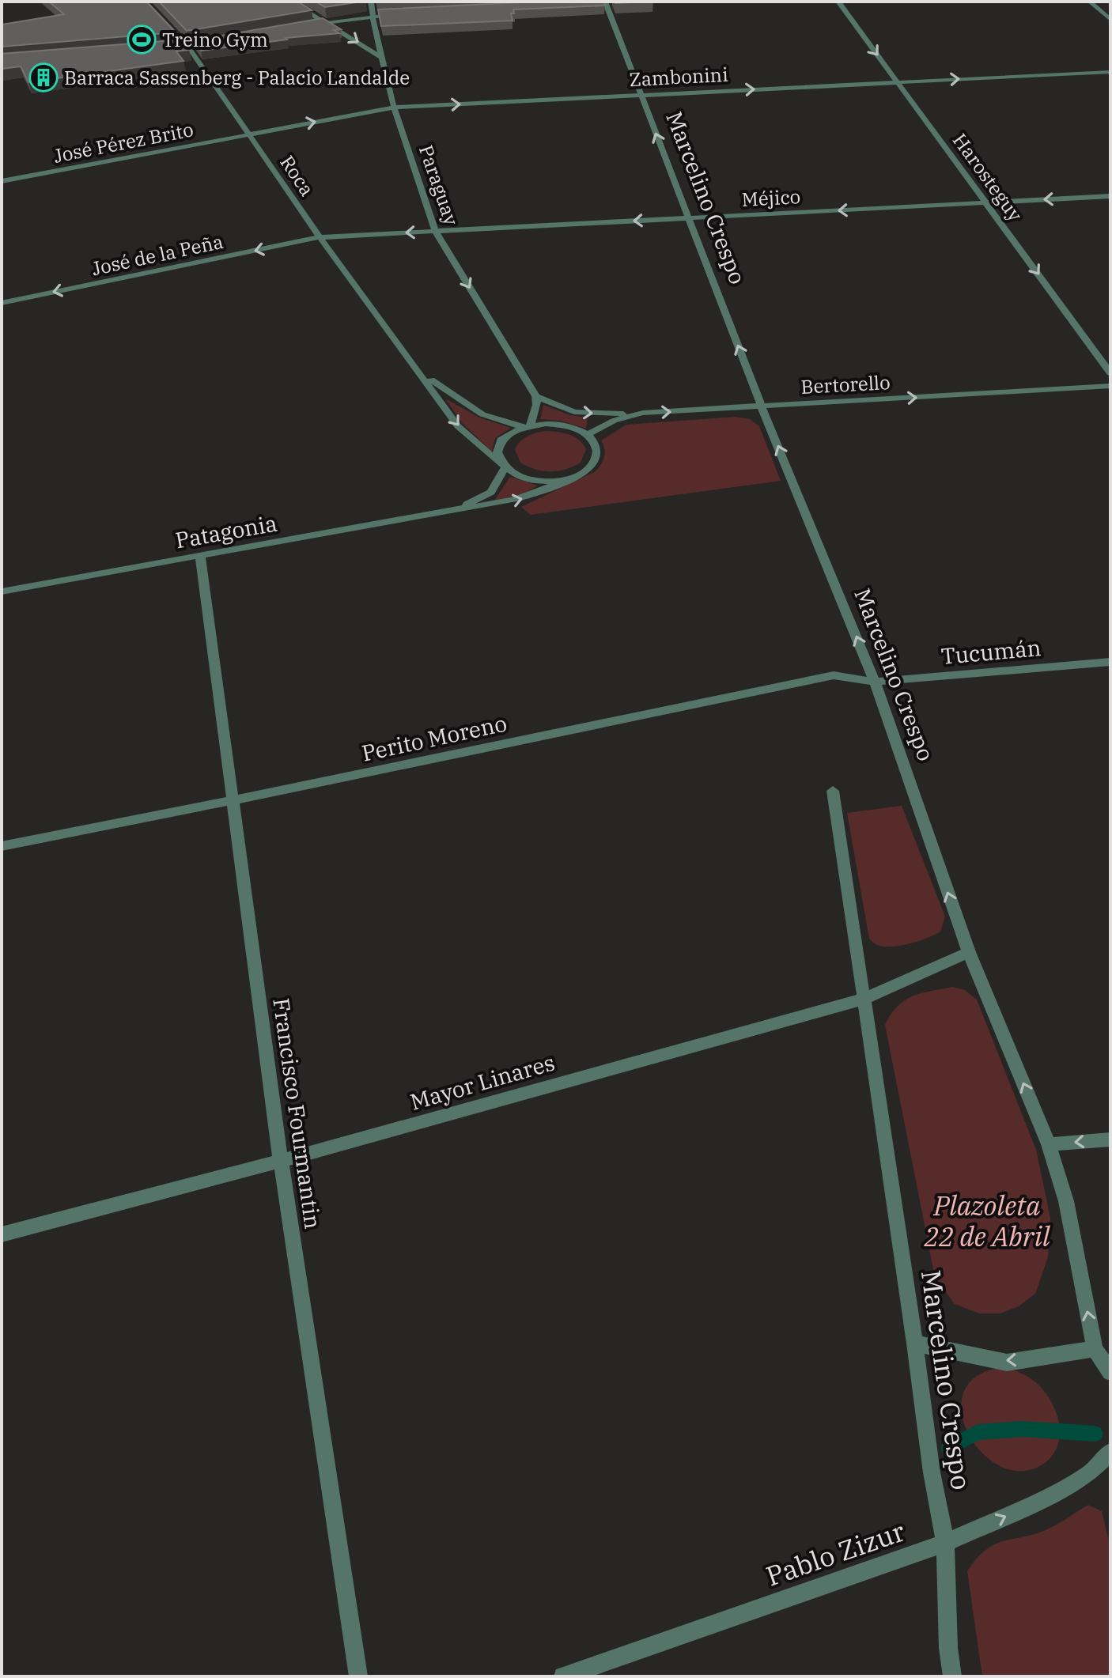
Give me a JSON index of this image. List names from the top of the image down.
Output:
{
  "streets": {
    "street": [
      "Zambonini",
      "José Pérez Brito",
      "Roca",
      "Harosteguy",
      "Paraguay",
      "Marcelino Crespo",
      "Méjico",
      "José de la Peña",
      "Bertorello",
      "Patagonia",
      "Tucumán",
      "Perito Moreno",
      "Mayor Linares",
      "Francisco Fourmantin",
      "Pablo Zizur"
    ]
  },
  "crossings": [
    ["Zambonini", "José Pérez Brito"],
    ["Zambonini", "Roca"],
    ["Zambonini", "Harosteguy"],
    ["Zambonini", "Paraguay"],
    ["Zambonini", "Marcelino Crespo"],
    ["José Pérez Brito", "Roca"],
    ["Roca", "Méjico"],
    ["Roca", "José de la Peña"],
    ["Harosteguy", "Méjico"],
    ["Paraguay", "Méjico"],
    ["Marcelino Crespo", "Méjico"],
    ["Marcelino Crespo", "Bertorello"],
    ["Marcelino Crespo", "Tucumán"],
    ["Marcelino Crespo", "Perito Moreno"],
    ["Marcelino Crespo", "Mayor Linares"],
    ["Marcelino Crespo", "Pablo Zizur"],
    ["Méjico", "José de la Peña"],
    ["Bertorello", "Patagonia"],
    ["Patagonia", "Francisco Fourmantin"],
    ["Tucumán", "Perito Moreno"],
    ["Perito Moreno", "Francisco Fourmantin"],
    ["Mayor Linares", "Francisco Fourmantin"]
  ],
  "one_way": [
    "Zambonini",
    "Harosteguy",
    "Marcelino Crespo",
    "Méjico",
    "José de la Peña",
    "Bertorello"
  ],
  "parks": ["Plazoleta 22 de Abril"],
  "places": {
    "sports": ["Treino Gym"],
    "building": ["Barraca Sassenberg - Palacio Landalde"]
  }
}
